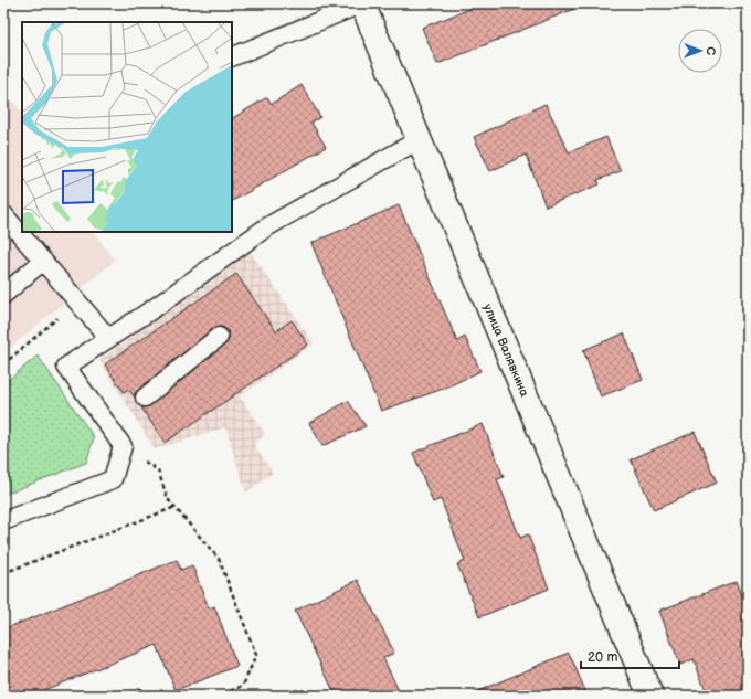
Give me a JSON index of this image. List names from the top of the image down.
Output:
{
  "streets": {
    "street": ["улица Валявкина"]
  },
  "scale_bar": "20 m",
  "north": "right"
}
